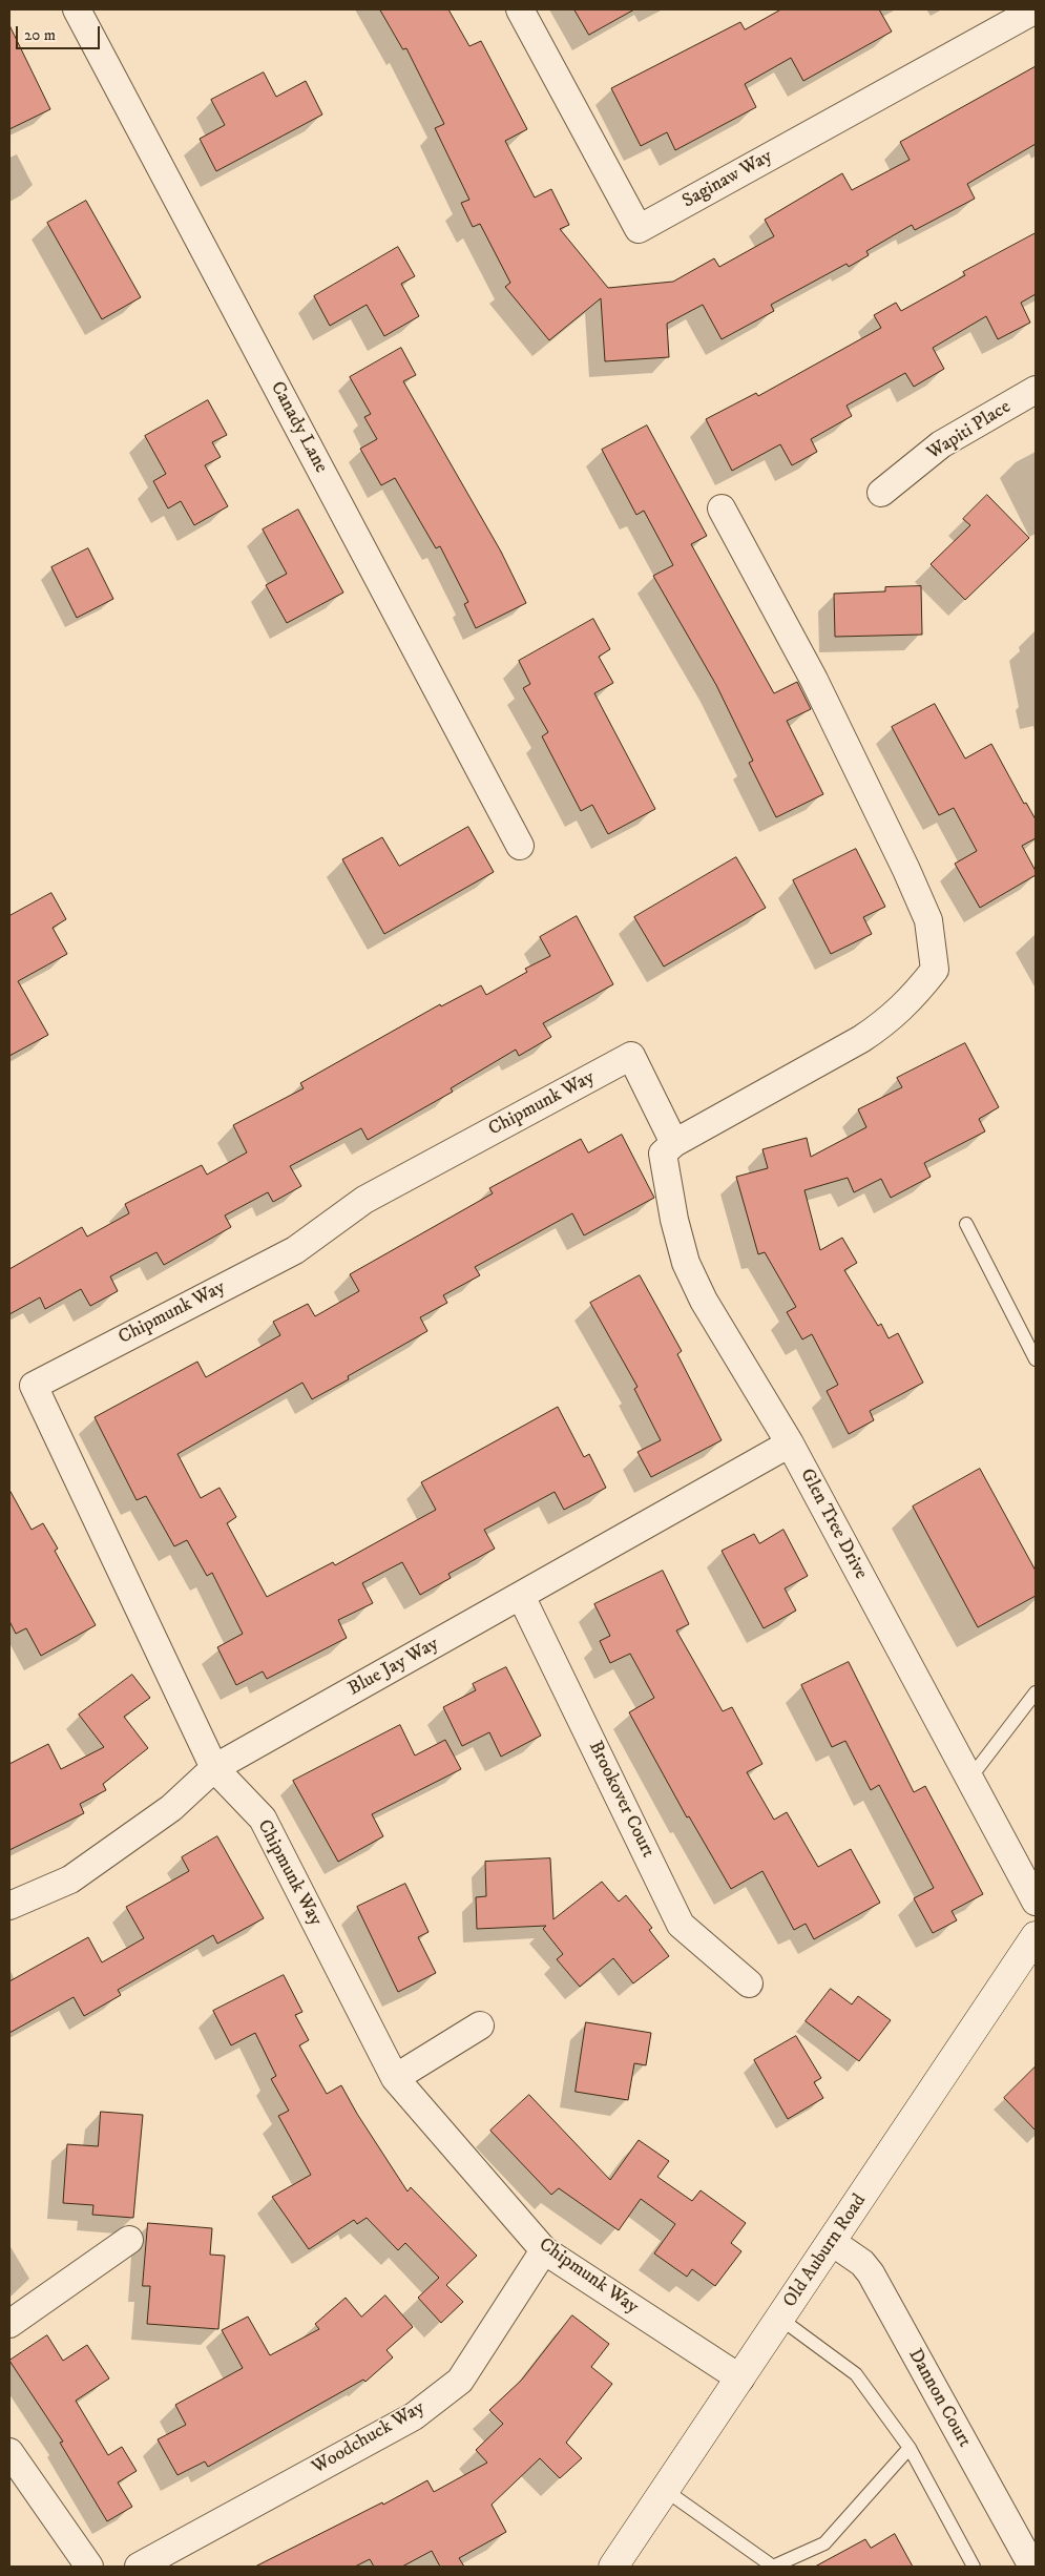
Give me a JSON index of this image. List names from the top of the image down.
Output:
{
  "streets": {
    "main road": ["Old Auburn Road"],
    "street": [
      "Saginaw Way",
      "Canady Lane",
      "Wapiti Place",
      "Chipmunk Way",
      "Glen Tree Drive",
      "Blue Jay Way",
      "Brookover Court",
      "Dannon Court",
      "Woodchuck Way"
    ]
  },
  "crossings": [
    ["Chipmunk Way", "Glen Tree Drive"],
    ["Chipmunk Way", "Blue Jay Way"],
    ["Chipmunk Way", "Old Auburn Road"],
    ["Chipmunk Way", "Woodchuck Way"],
    ["Glen Tree Drive", "Blue Jay Way"],
    ["Blue Jay Way", "Brookover Court"],
    ["Old Auburn Road", "Dannon Court"]
  ],
  "scale_bar": "20 m"
}
